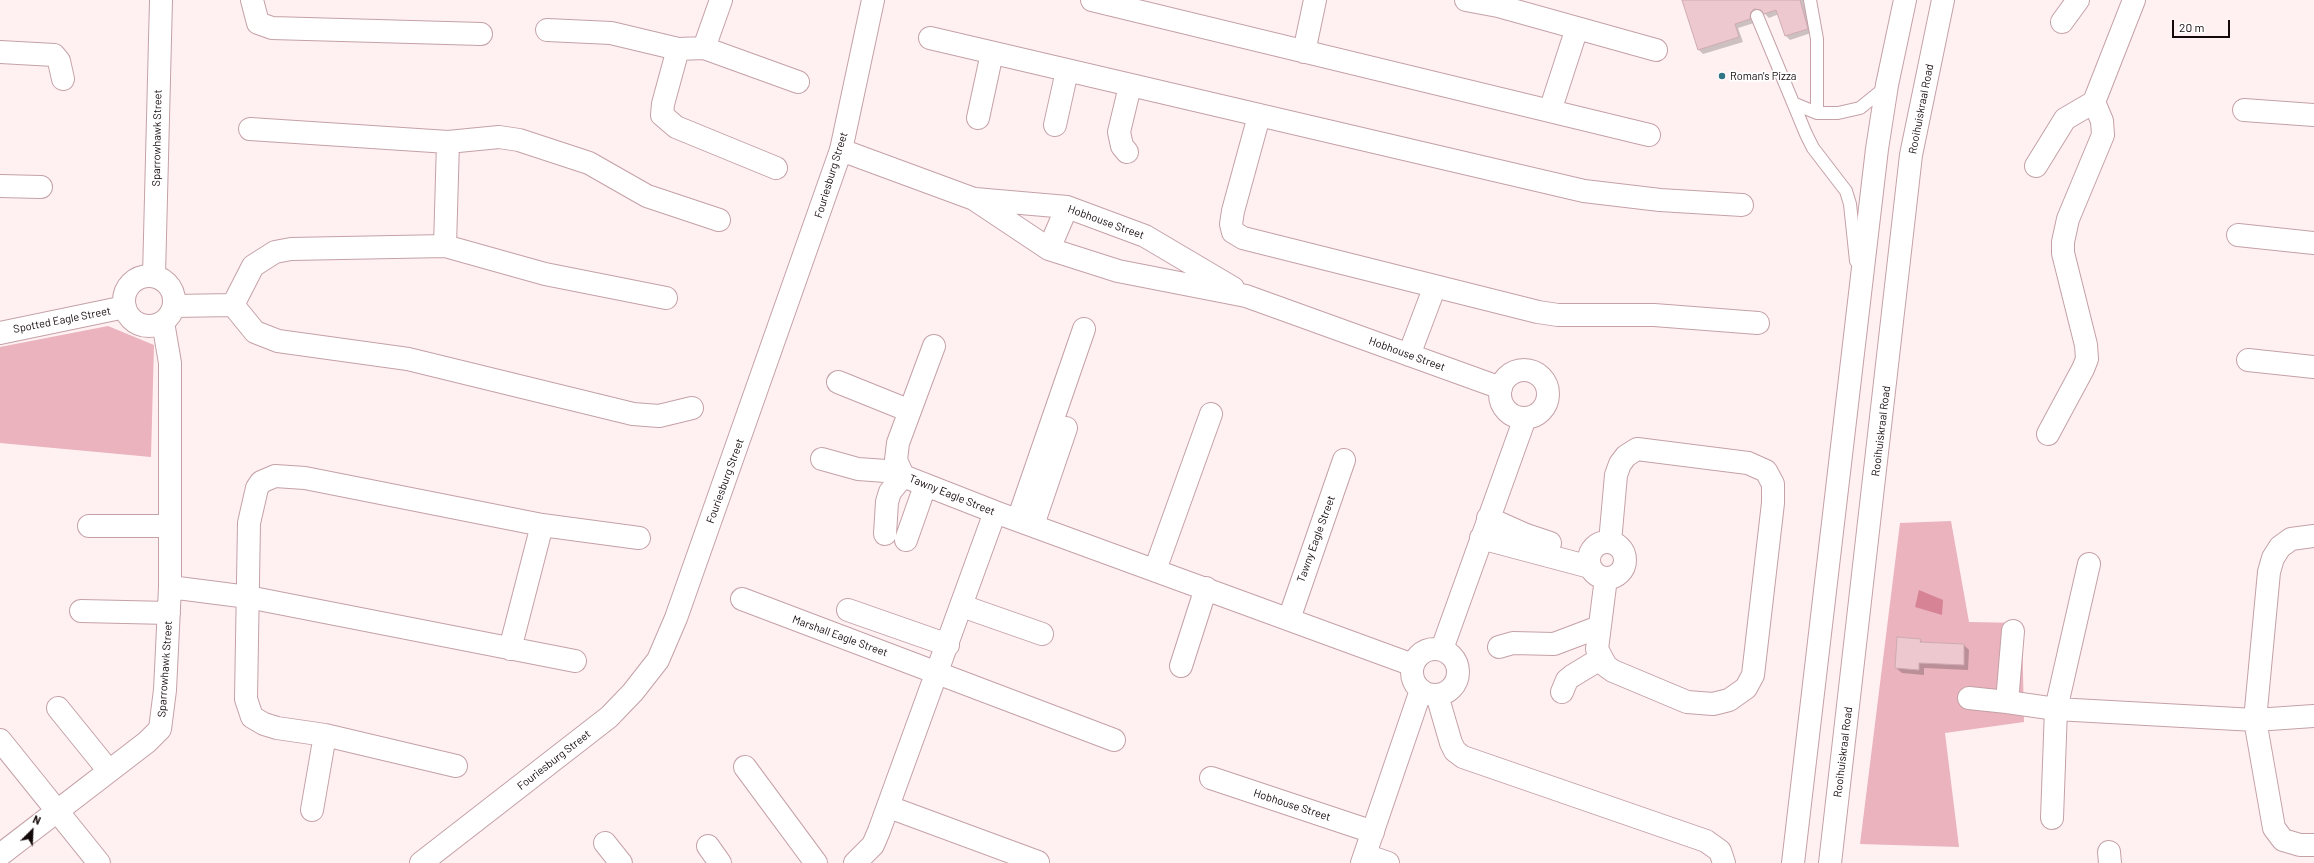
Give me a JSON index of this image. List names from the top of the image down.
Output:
{
  "streets": {
    "street": [
      "Rooihuiskraal Road",
      "Sparrowhawk Street",
      "Fouriesburg Street",
      "Hobhouse Street",
      "Spotted Eagle Street",
      "Tawny Eagle Street",
      "Marshall Eagle Street"
    ]
  },
  "crossings": [
    ["Sparrowhawk Street", "Spotted Eagle Street"],
    ["Fouriesburg Street", "Hobhouse Street"]
  ],
  "places": ["Roman's Pizza"],
  "scale_bar": "20 m",
  "north": "top right"
}
